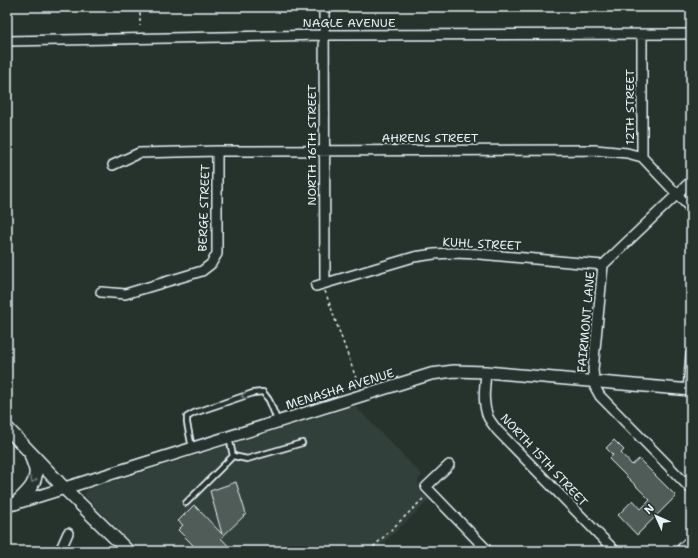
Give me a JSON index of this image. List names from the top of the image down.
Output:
{
  "streets": {
    "street": [
      "NAGLE AVENUE",
      "12TH STREET",
      "AHRENS STREET",
      "NORTH 16TH STREET",
      "BERGE STREET",
      "KUHL STREET",
      "FAIRMONT LANE",
      "MENASHA AVENUE",
      "NORTH 15TH STREET"
    ]
  },
  "crossings": [
    ["NAGLE AVENUE", "12TH STREET"],
    ["NAGLE AVENUE", "NORTH 16TH STREET"],
    ["12TH STREET", "AHRENS STREET"],
    ["12TH STREET", "FAIRMONT LANE"],
    ["AHRENS STREET", "NORTH 16TH STREET"],
    ["AHRENS STREET", "BERGE STREET"],
    ["NORTH 16TH STREET", "KUHL STREET"],
    ["KUHL STREET", "FAIRMONT LANE"],
    ["FAIRMONT LANE", "MENASHA AVENUE"],
    ["MENASHA AVENUE", "NORTH 15TH STREET"]
  ],
  "north": "top left"
}
